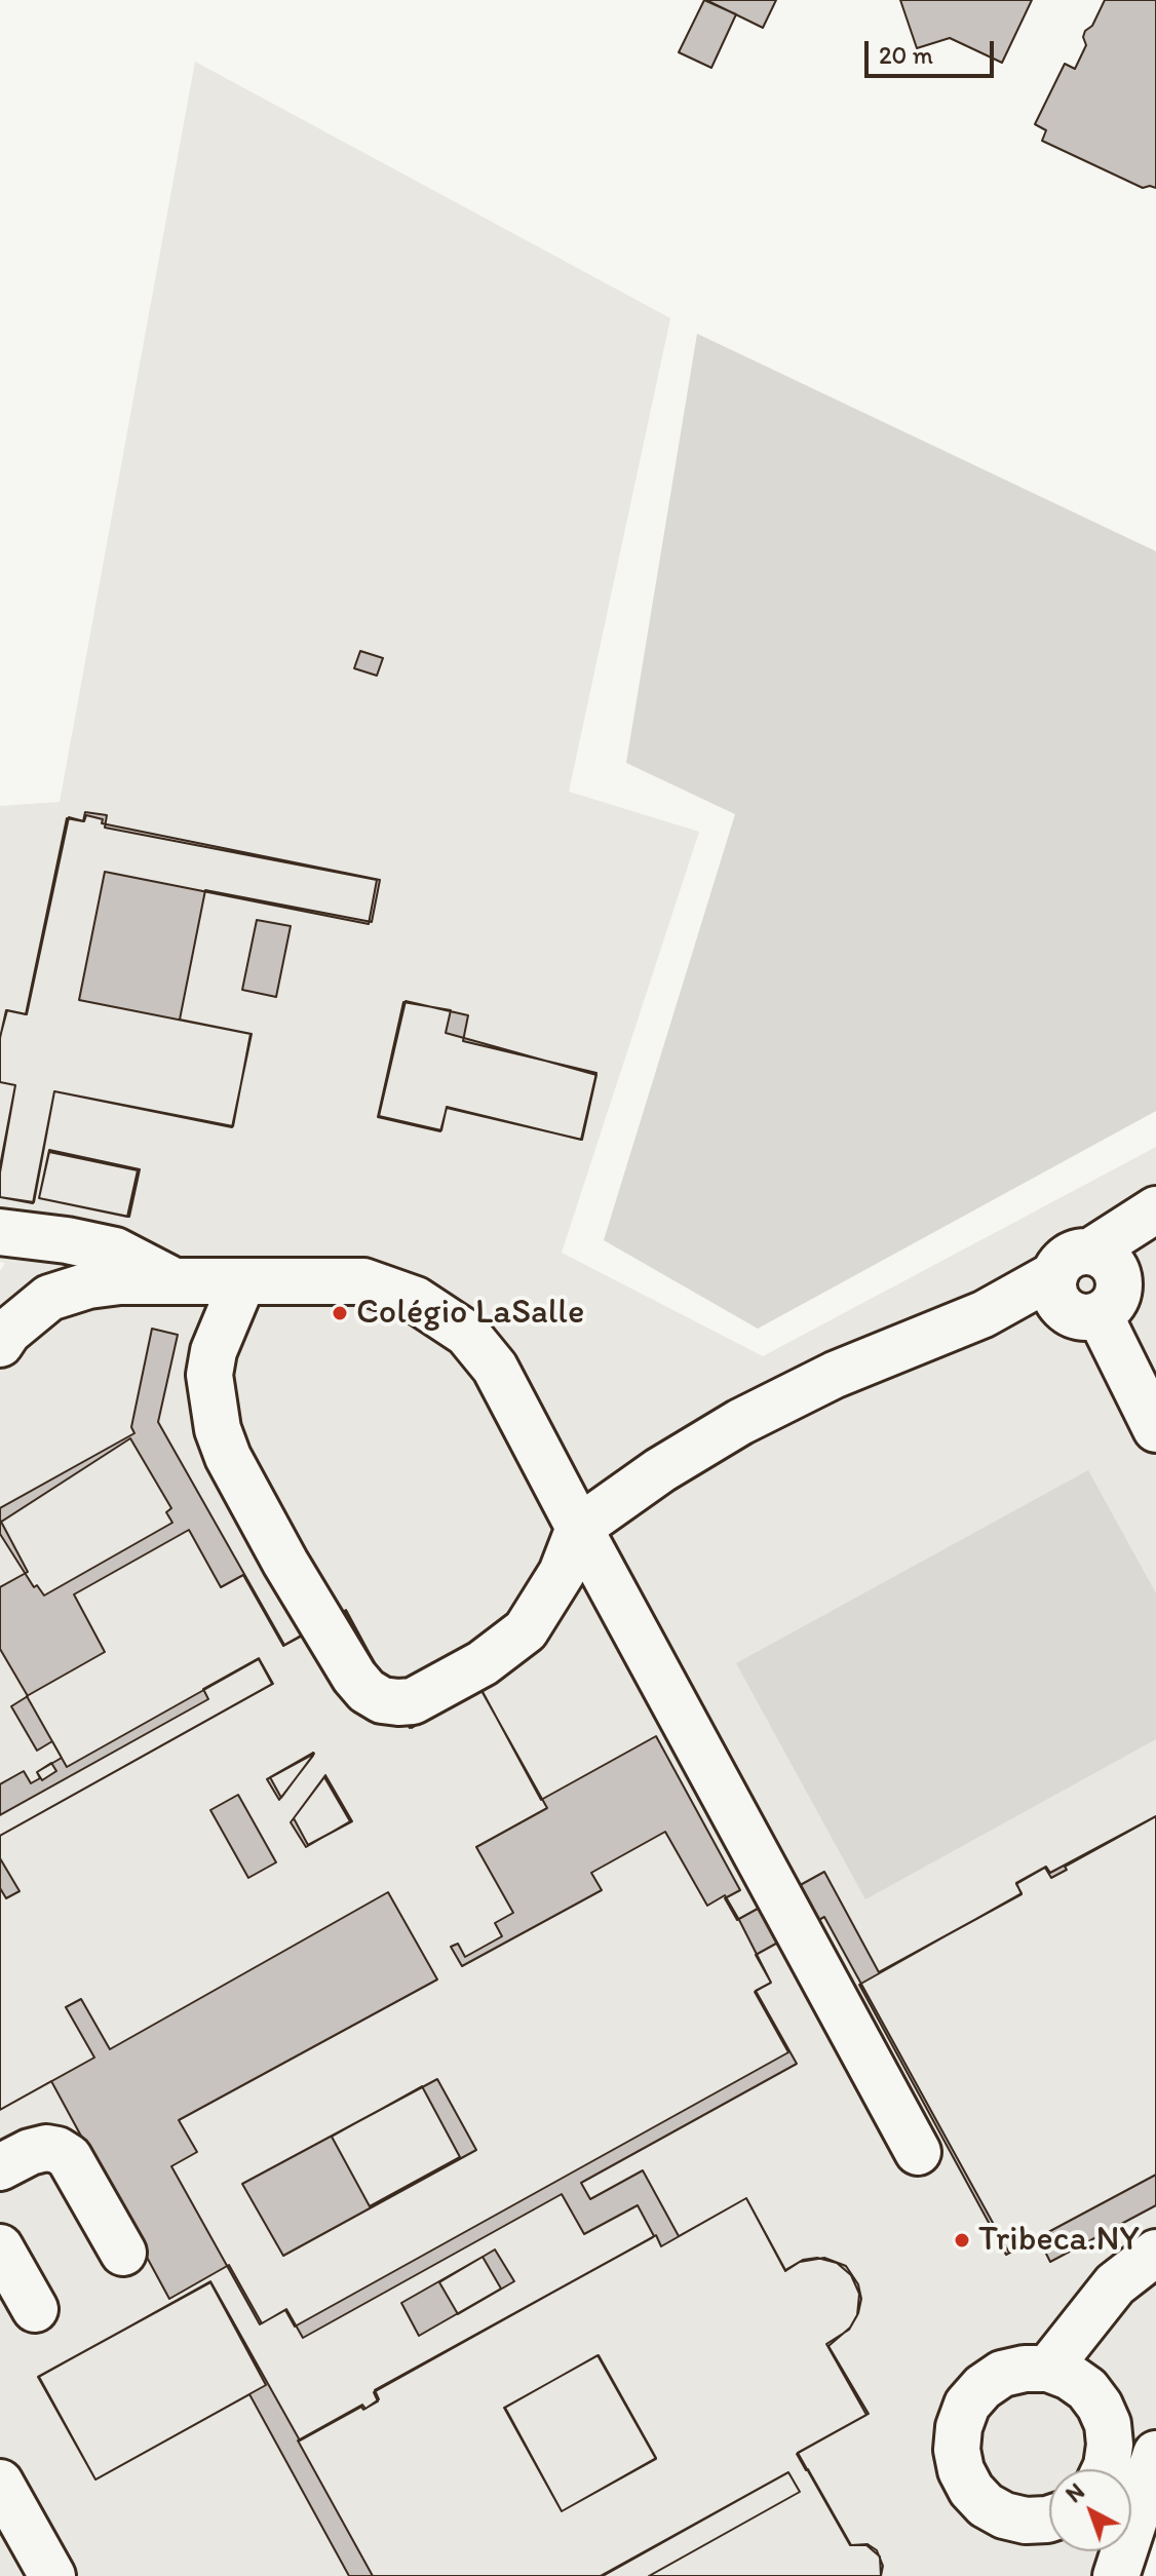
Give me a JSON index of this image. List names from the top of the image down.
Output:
{
  "places": ["Colégio LaSalle", "Tribeca.NY"],
  "scale_bar": "20 m",
  "north": "top left"
}
